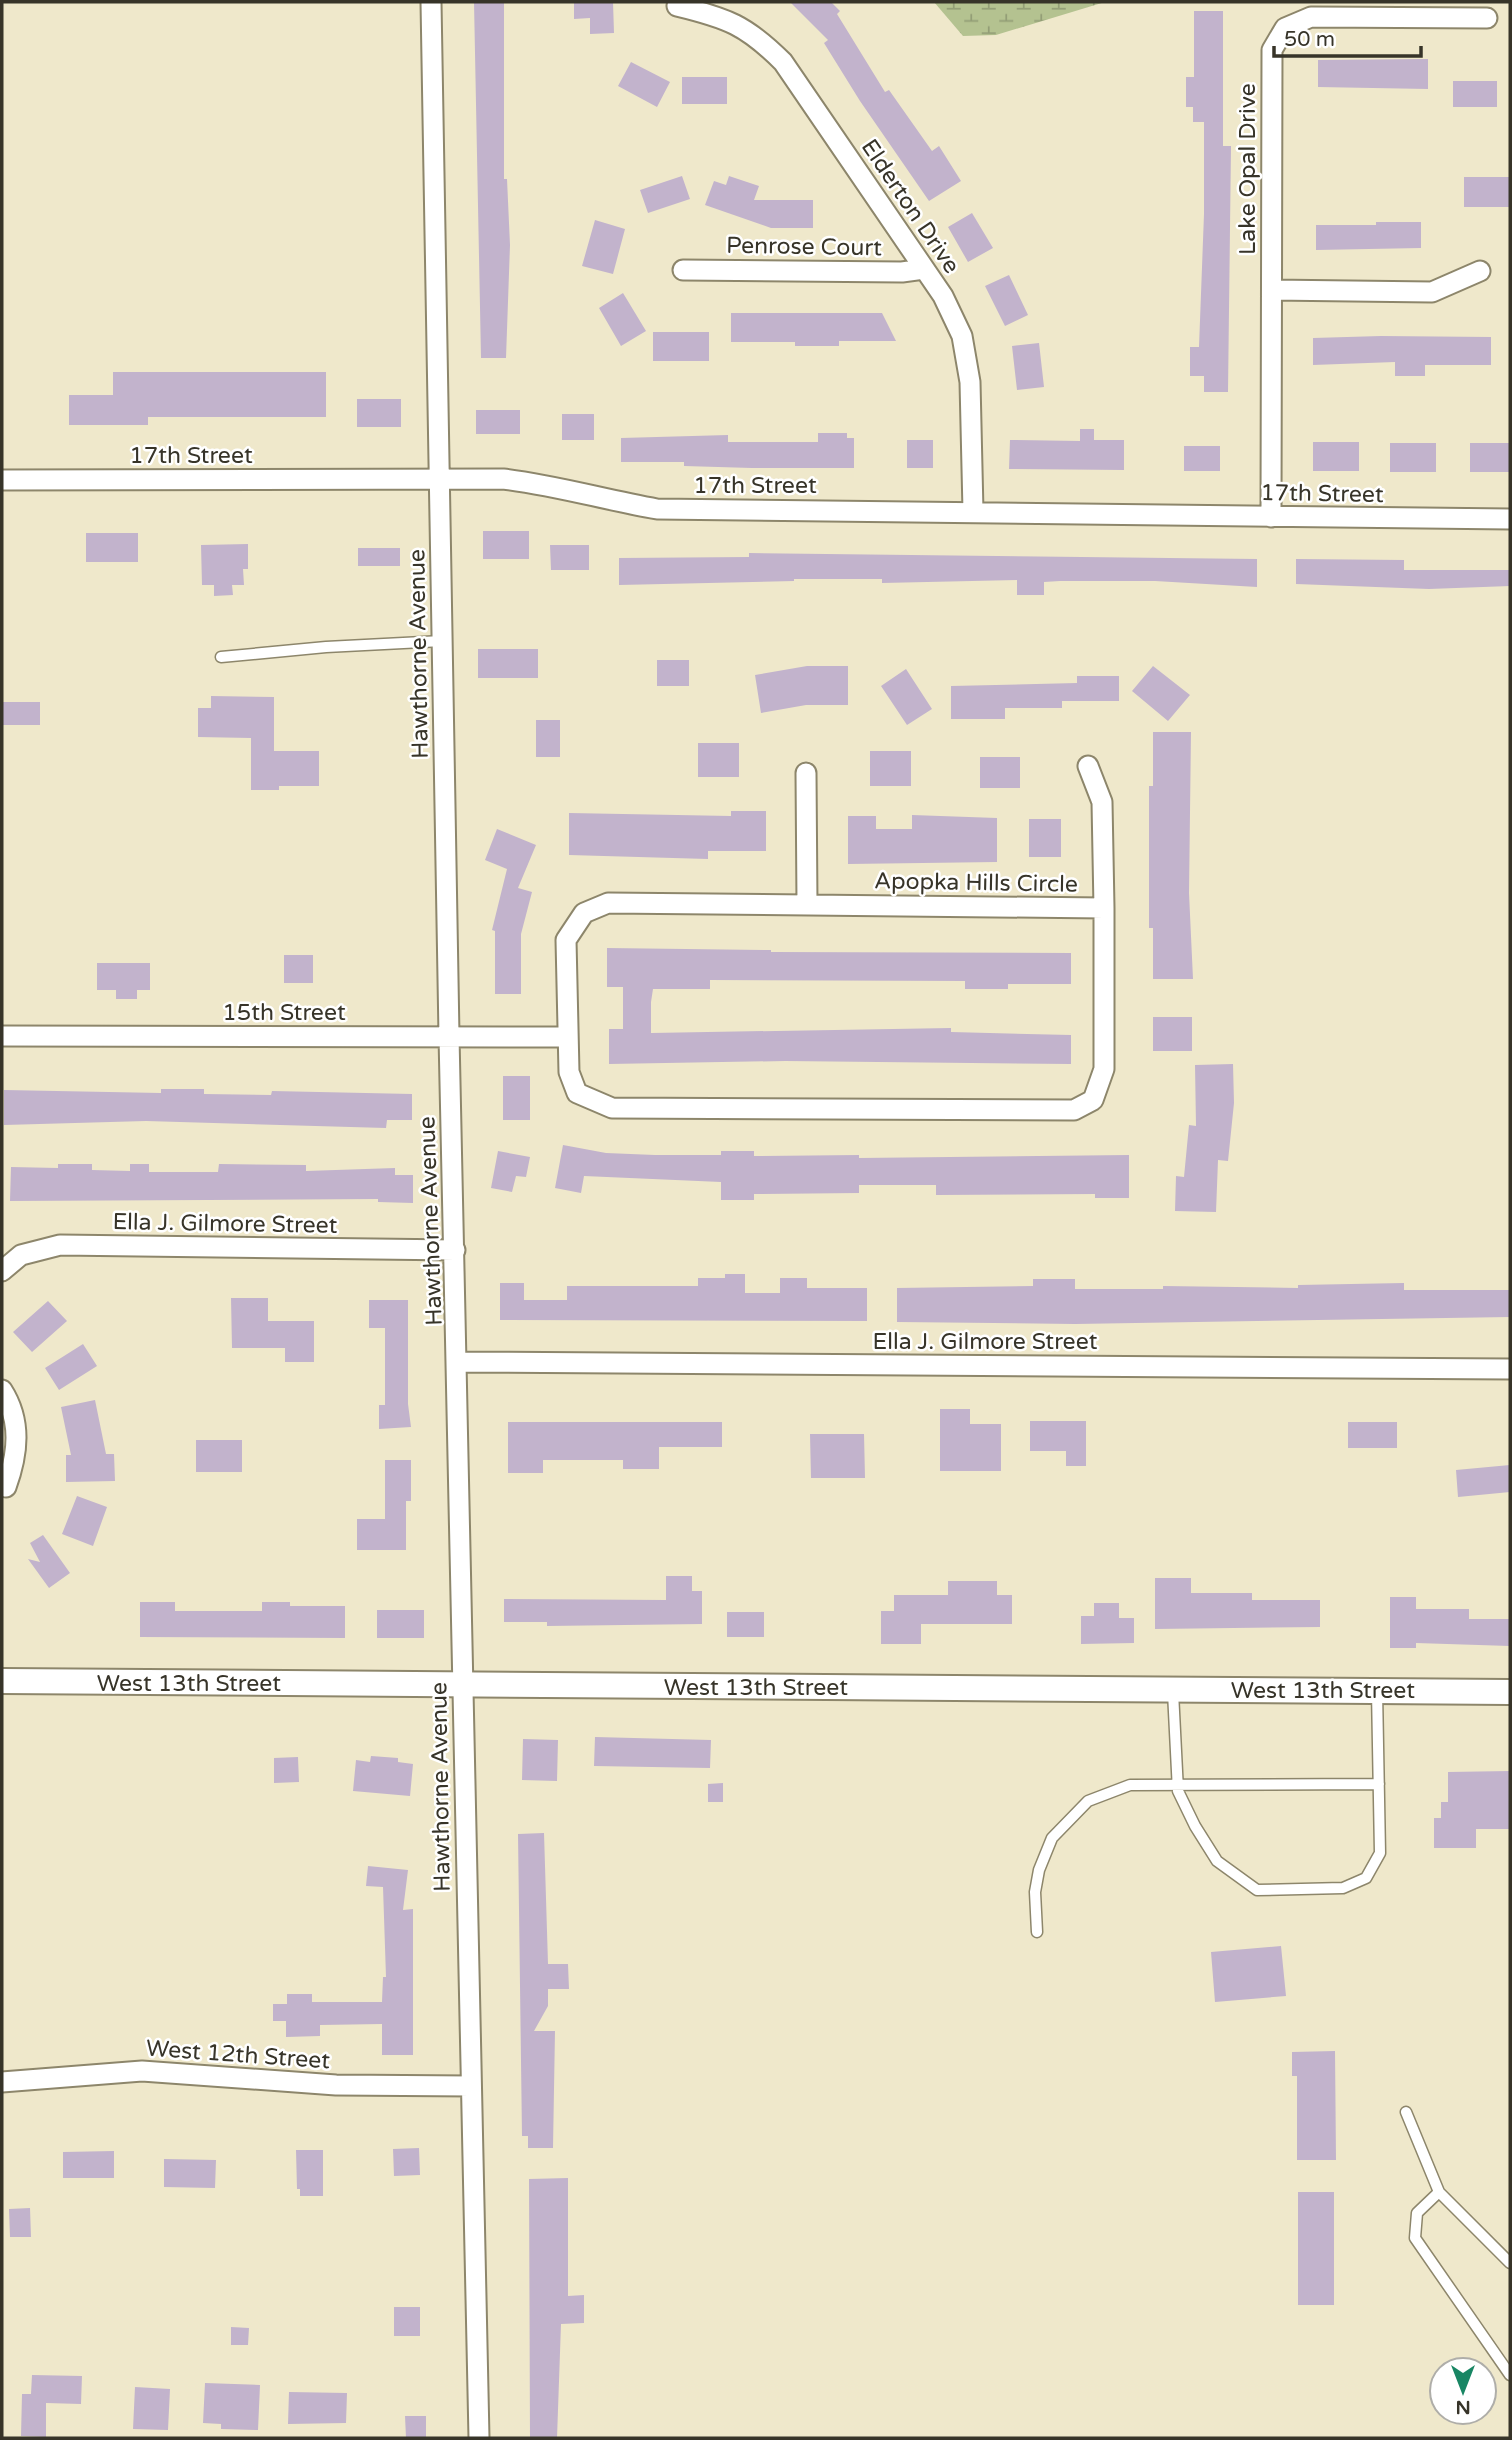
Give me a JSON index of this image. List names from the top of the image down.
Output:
{
  "streets": {
    "street": [
      "Lake Opal Drive",
      "Elderton Drive",
      "Penrose Court",
      "17th Street",
      "Hawthorne Avenue",
      "Apopka Hills Circle",
      "15th Street",
      "Ella J. Gilmore Street",
      "West 13th Street",
      "West 12th Street"
    ]
  },
  "crossings": [
    ["Lake Opal Drive", "17th Street"],
    ["Elderton Drive", "Penrose Court"],
    ["Elderton Drive", "17th Street"],
    ["17th Street", "Hawthorne Avenue"],
    ["Hawthorne Avenue", "15th Street"],
    ["Hawthorne Avenue", "Ella J. Gilmore Street"],
    ["Hawthorne Avenue", "West 13th Street"],
    ["Hawthorne Avenue", "West 12th Street"],
    ["Apopka Hills Circle", "15th Street"]
  ],
  "scale_bar": "50 m",
  "north": "bottom"
}
